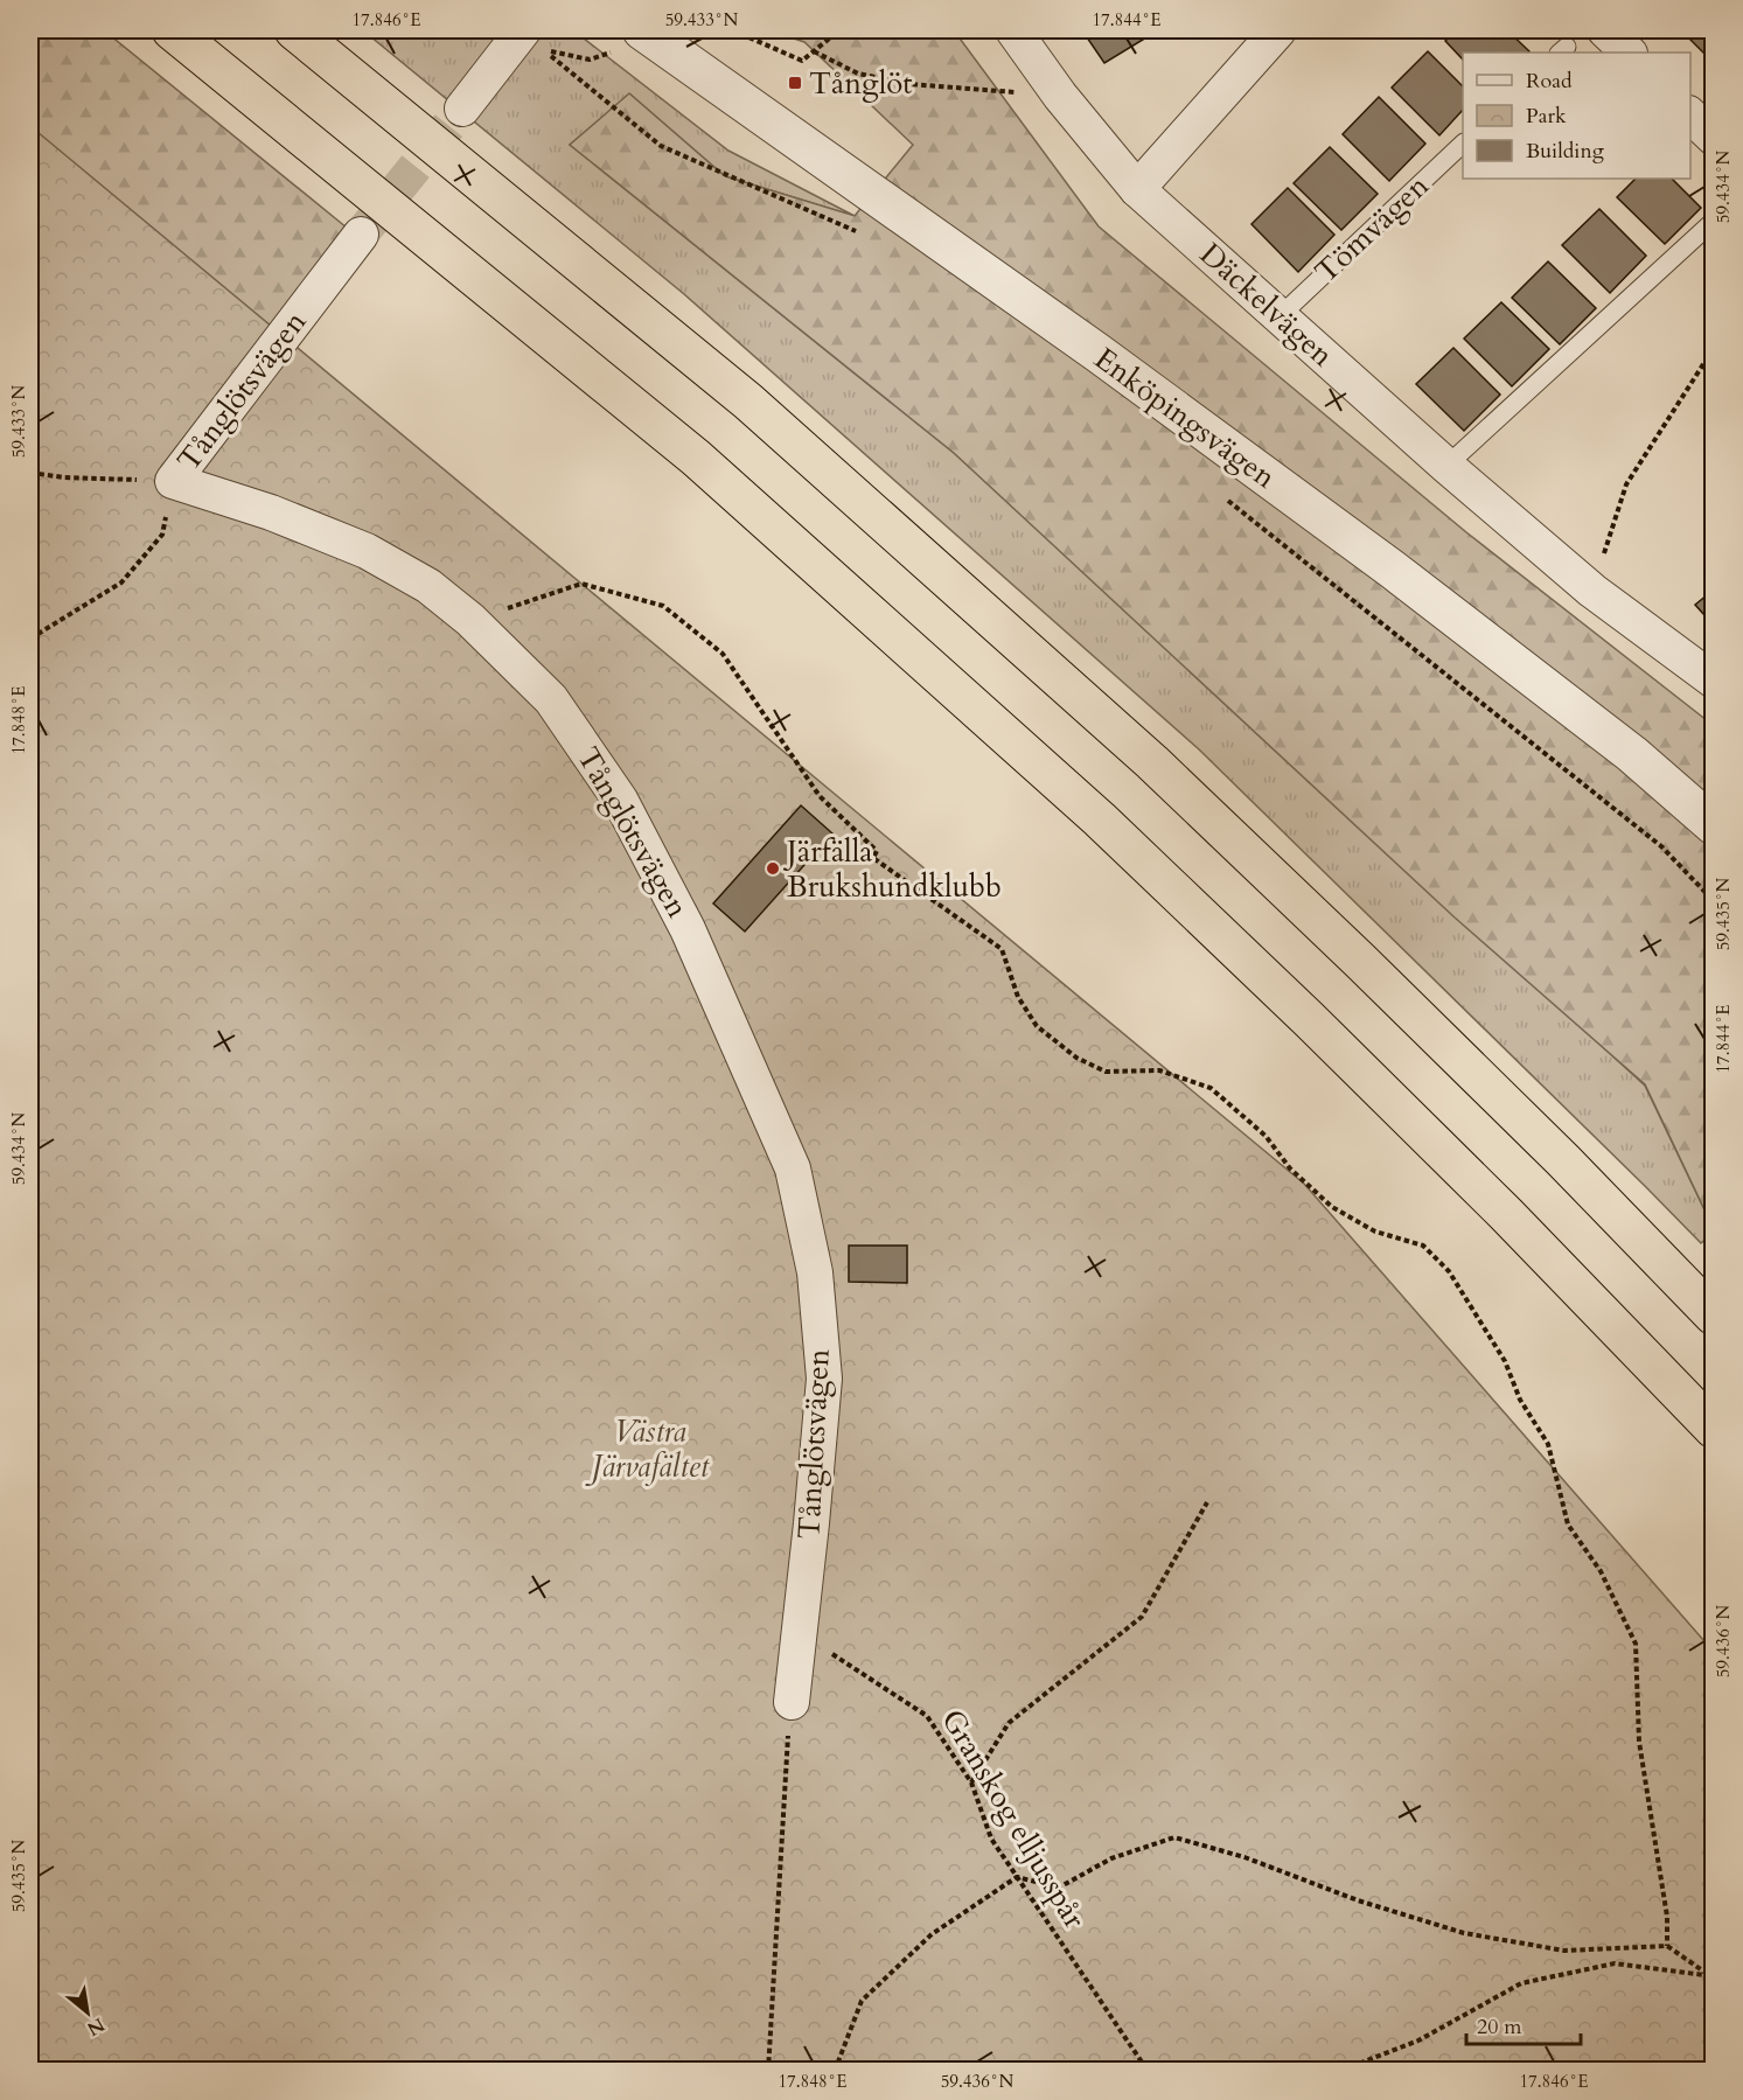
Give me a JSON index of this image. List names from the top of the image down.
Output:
{
  "streets": {
    "street": ["Däckelvägen", "Tånglötsvägen", "Enköpingsvägen"],
    "lane": ["Tömvägen"],
    "path": ["Granskog elljusspår"]
  },
  "crossings": [
    ["Tömvägen", "Däckelvägen"],
    ["Tånglötsvägen", "Granskog elljusspår"]
  ],
  "parks": ["Västra Järvafältet"],
  "places": {
    "transit": ["Tånglöt"],
    "other": ["Järfälla Brukshundklubb"]
  },
  "legend": ["Road", "Park", "Building"],
  "scale_bar": "20 m",
  "north": "bottom right",
  "coordinates": [
    "17.846°E",
    "59.433°N",
    "17.844°E",
    "59.434°N",
    "17.848°E",
    "59.435°N",
    "59.436°N"
  ]
}
